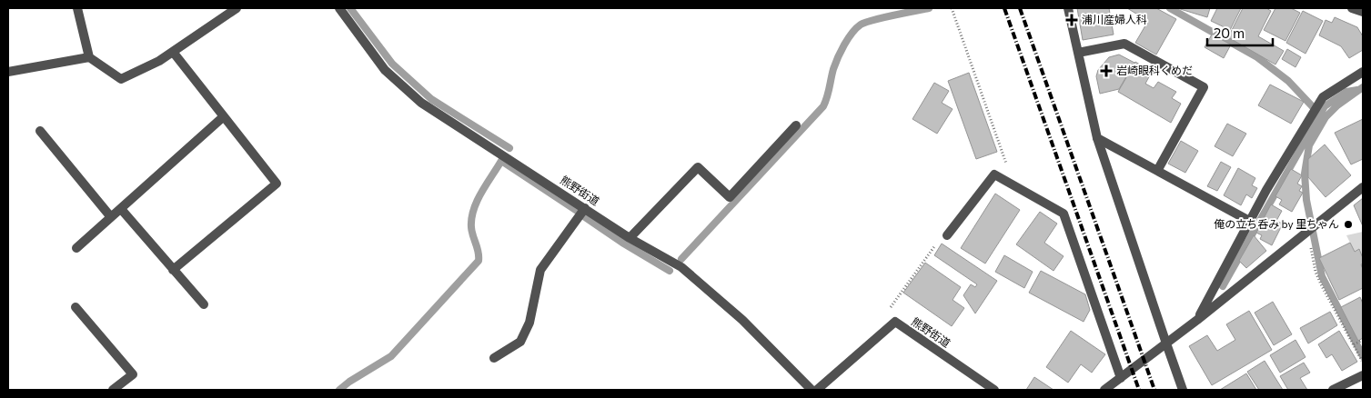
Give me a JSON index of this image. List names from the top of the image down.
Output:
{
  "streets": {
    "street": ["熊野街道"]
  },
  "places": {
    "health": ["浦川産婦人科", "岩崎眼科くめだ"],
    "other": ["俺の立ち呑み by 里ちゃん"]
  },
  "scale_bar": "20 m"
}
